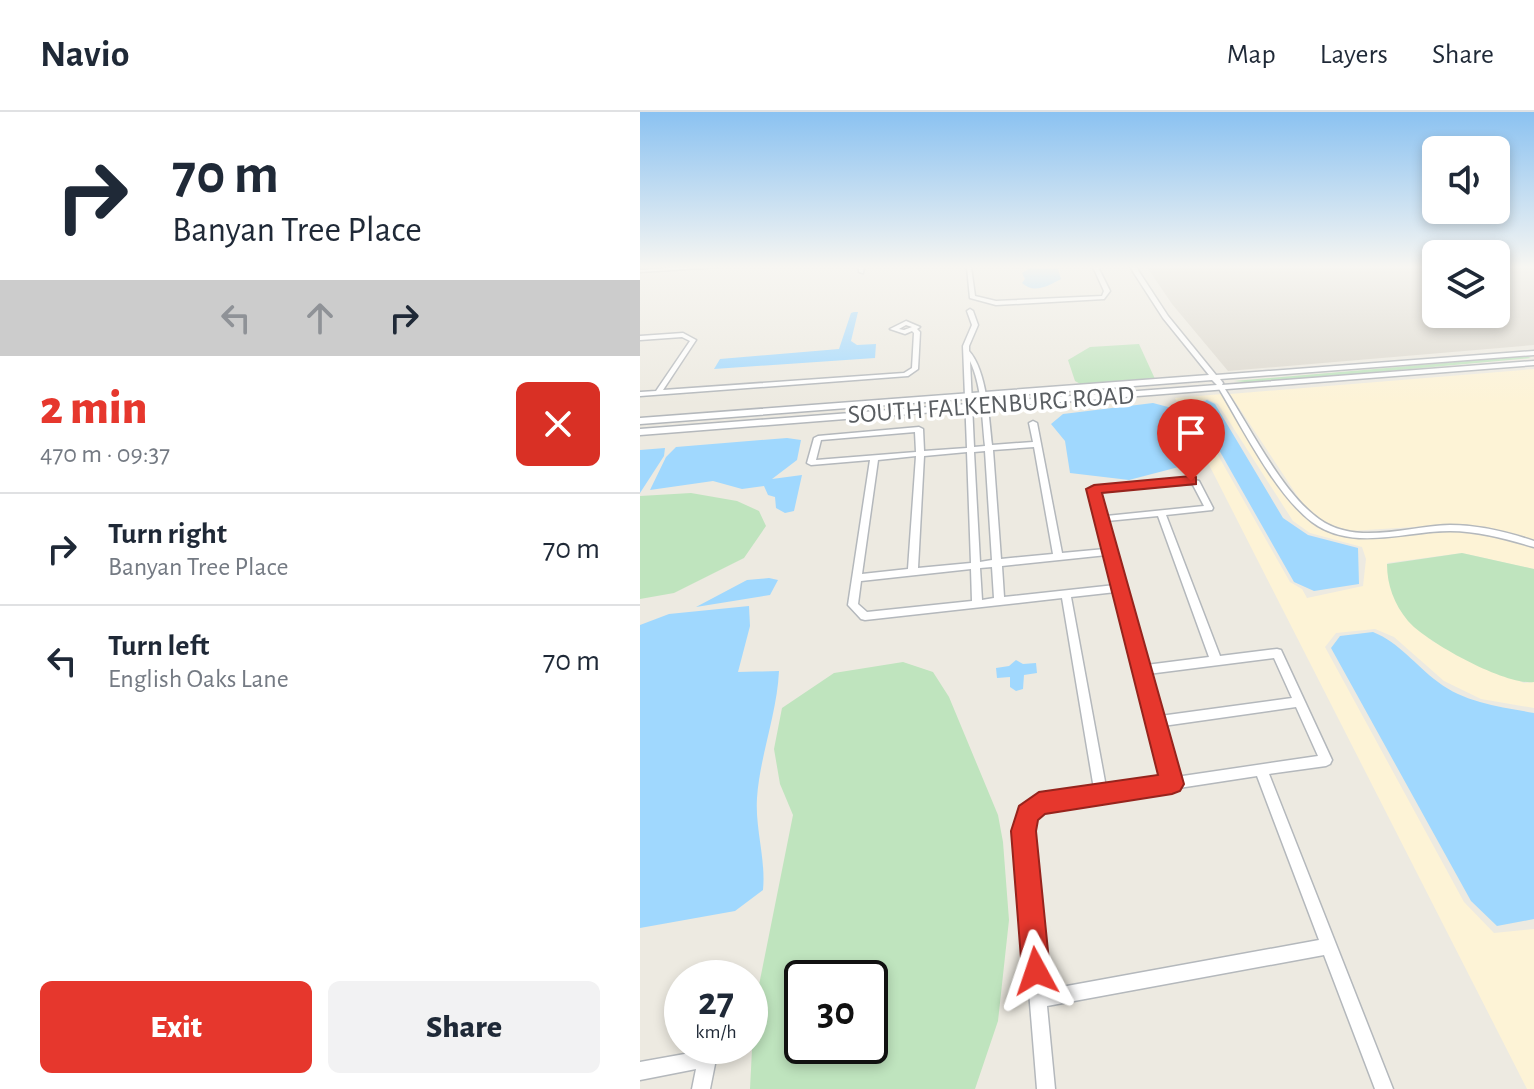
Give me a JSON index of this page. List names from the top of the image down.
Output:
{
  "streets": {
    "street": ["SOUTH FALKENBURG ROAD"]
  },
  "page": {
    "header": "Navio",
    "nav": ["Map", "Layers", "Share"],
    "turn": ["70 m", "Banyan Tree Place"],
    "heading": ["2 min", "470 m · 09:37"],
    "list": [
      {
        "name": "Turn right",
        "note": "Banyan Tree Place",
        "value": "70 m"
      },
      {
        "name": "Turn left",
        "note": "English Oaks Lane",
        "value": "70 m"
      }
    ],
    "speed": "27 km/h",
    "limit": "30",
    "buttons": ["Exit", "Share"]
  }
}
